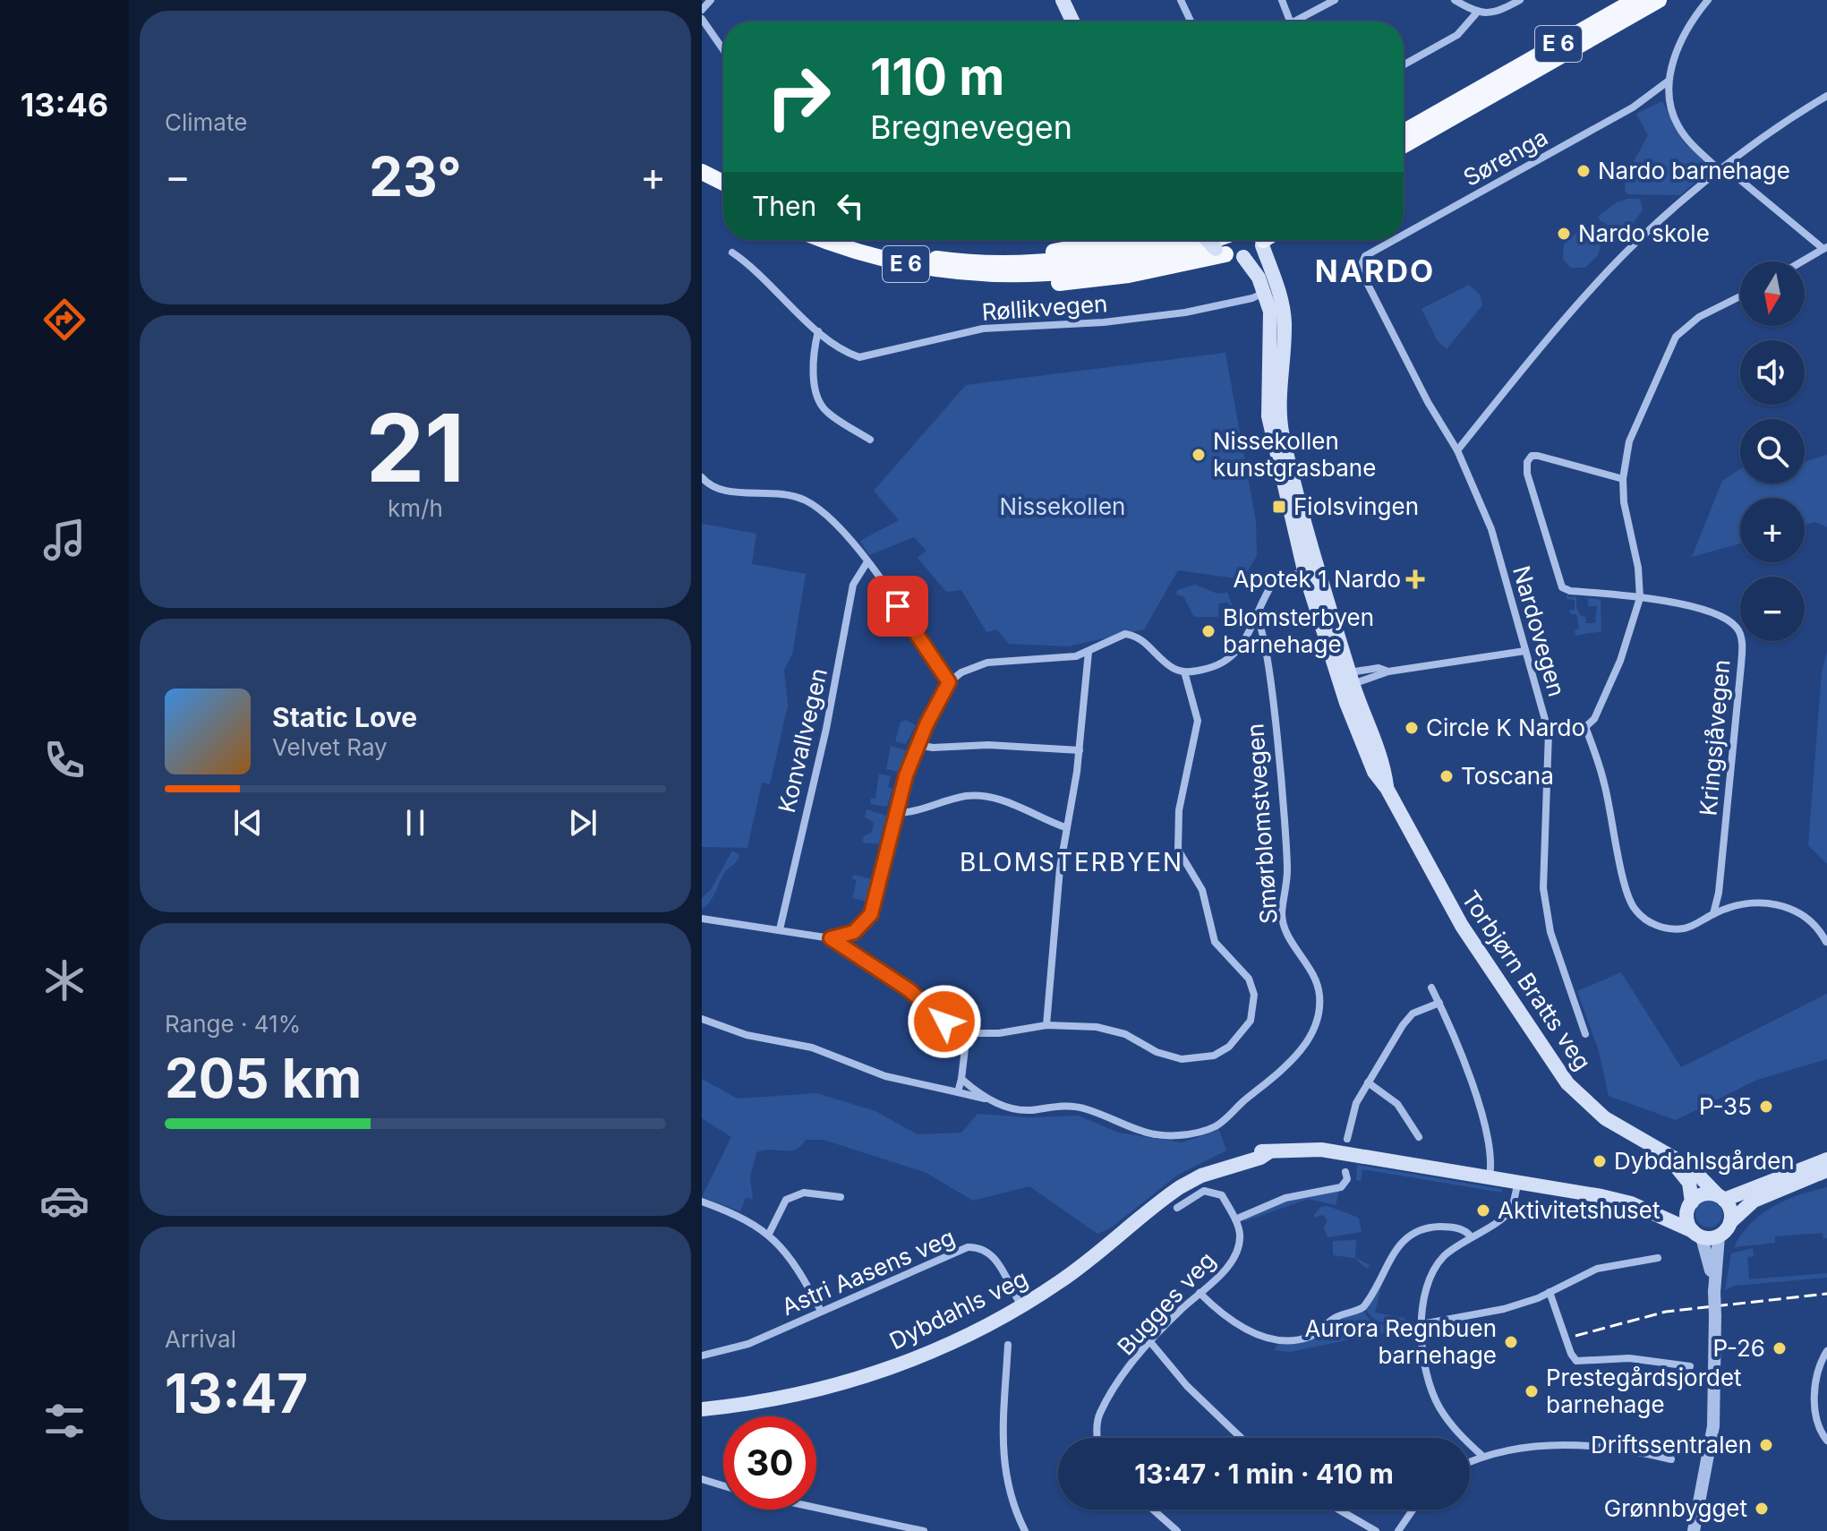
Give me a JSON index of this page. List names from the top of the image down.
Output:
{
  "streets": {
    "highway": ["E 6"],
    "main road": ["Torbjørn Bratts veg", "Dybdahls veg"],
    "street": [
      "Sørenga",
      "Røllikvegen",
      "Nardovegen",
      "Kringsjåvegen",
      "Konvallvegen",
      "Smørblomstvegen",
      "Astri Aasens veg",
      "Bugges veg"
    ]
  },
  "crossings": [
    ["Sørenga", "Nardovegen"],
    ["Røllikvegen", "Torbjørn Bratts veg"],
    ["Torbjørn Bratts veg", "Dybdahls veg"],
    ["Astri Aasens veg", "Dybdahls veg"]
  ],
  "districts": ["NARDO", "BLOMSTERBYEN"],
  "parks": ["Nissekollen"],
  "places": {
    "other": [
      "Nardo barnehage",
      "Nardo skole",
      "Nissekollen kunstgrasbane",
      "Blomsterbyen barnehage",
      "Circle K Nardo",
      "Toscana",
      "P-35",
      "Dybdahlsgården",
      "Aktivitetshuset",
      "Aurora Regnbuen barnehage",
      "P-26",
      "Prestegårdsjordet barnehage",
      "Driftssentralen",
      "Grønnbygget"
    ],
    "transit": ["Fiolsvingen"],
    "health": ["Apotek 1 Nardo"]
  },
  "north": "bottom",
  "page": {
    "tabs": "13:46",
    "tile": [
      "Climate",
      ["21", "km/h"],
      ["Range · 41%", "205 km"],
      ["Arrival", "13:47"]
    ],
    "turn": ["110 m", "Bregnevegen"],
    "heat": ["−", "23°", "+"],
    "then": "Then",
    "map_buttons": ["+", "−"],
    "song": ["Static Love", "Velvet Ray"],
    "limit": "30",
    "trip": "13:47 · 1 min · 410 m"
  }
}
